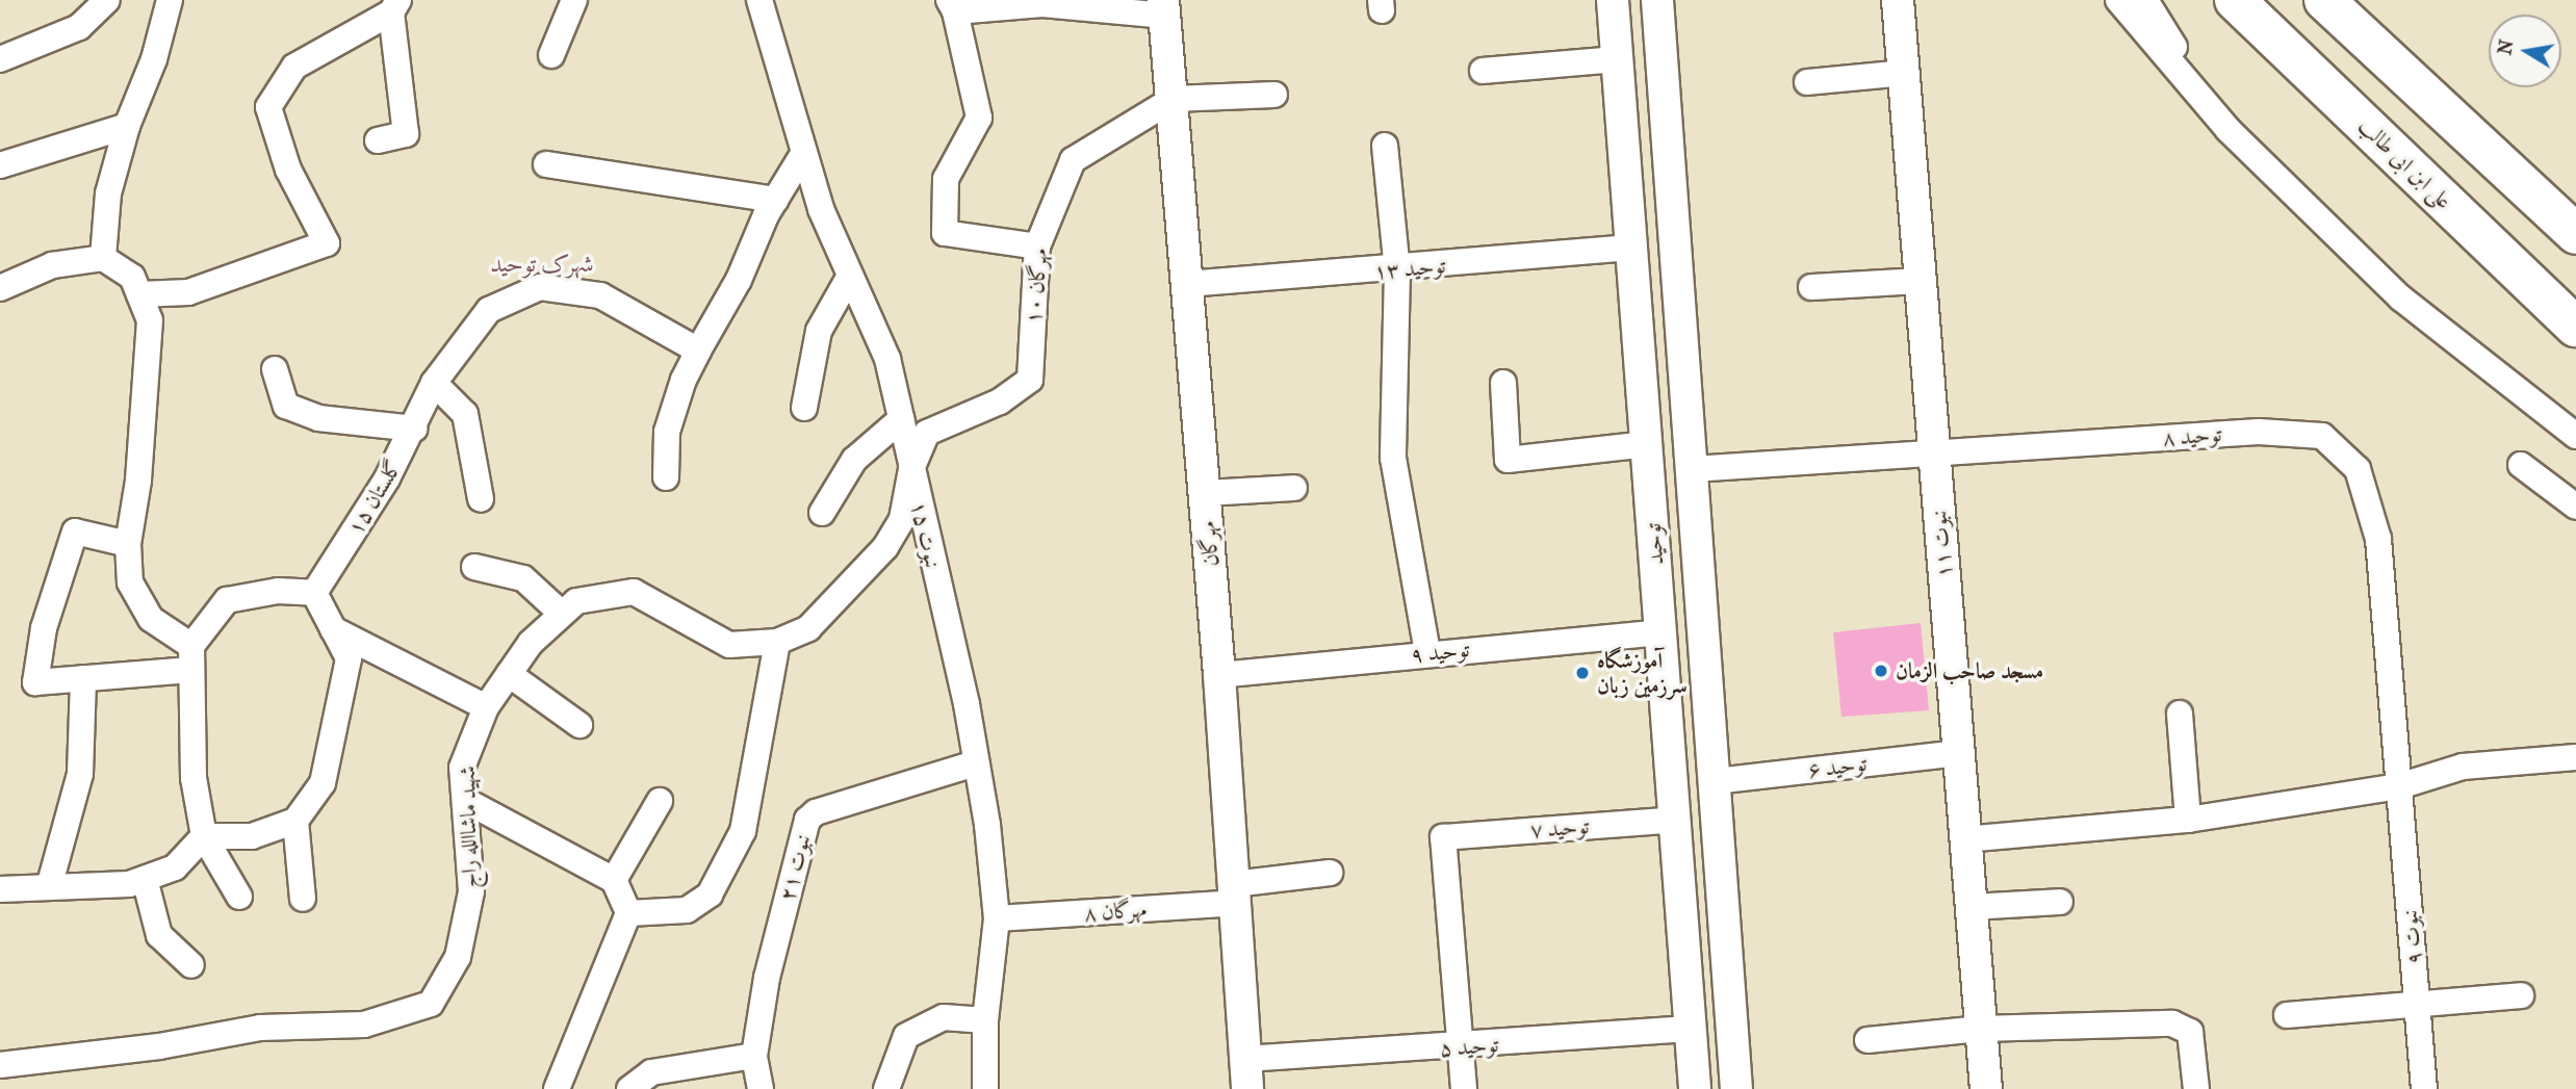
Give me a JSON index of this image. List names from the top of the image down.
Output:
{
  "streets": {
    "main road": ["علی ابن ابی طالب"],
    "street": [
      "توحید ۱۳",
      "مهرگان ۱۰",
      "توحید ۸",
      "گلستان ۱۵",
      "نبوت ۱۵",
      "مهرگان",
      "توحید",
      "نبوت ۱۱",
      "توحید ۹",
      "توحید ۶",
      "شهید ماشاالله راج",
      "توحید ۷",
      "نبوت ۲۱",
      "مهرگان ۸",
      "نبوت ۹",
      "توحید ۵"
    ]
  },
  "crossings": [
    ["توحید ۱۳", "مهرگان"],
    ["توحید ۱۳", "توحید"],
    ["مهرگان ۱۰", "نبوت ۱۵"],
    ["مهرگان ۱۰", "مهرگان"],
    ["مهرگان ۱۰", "شهید ماشاالله راج"],
    ["توحید ۸", "توحید"],
    ["توحید ۸", "نبوت ۱۱"],
    ["توحید ۸", "نبوت ۹"],
    ["نبوت ۱۵", "شهید ماشاالله راج"],
    ["نبوت ۱۵", "نبوت ۲۱"],
    ["نبوت ۱۵", "مهرگان ۸"],
    ["مهرگان", "توحید ۹"],
    ["مهرگان", "مهرگان ۸"],
    ["مهرگان", "توحید ۵"],
    ["توحید", "توحید ۹"],
    ["توحید", "توحید ۶"],
    ["توحید", "توحید ۷"],
    ["توحید", "توحید ۵"],
    ["نبوت ۱۱", "توحید ۶"],
    ["توحید ۷", "توحید ۵"]
  ],
  "districts": ["شهرک توحید"],
  "places": ["مسجد صاحب الزمان", "آموزشگاه سرزمین زبان"],
  "north": "left"
}
